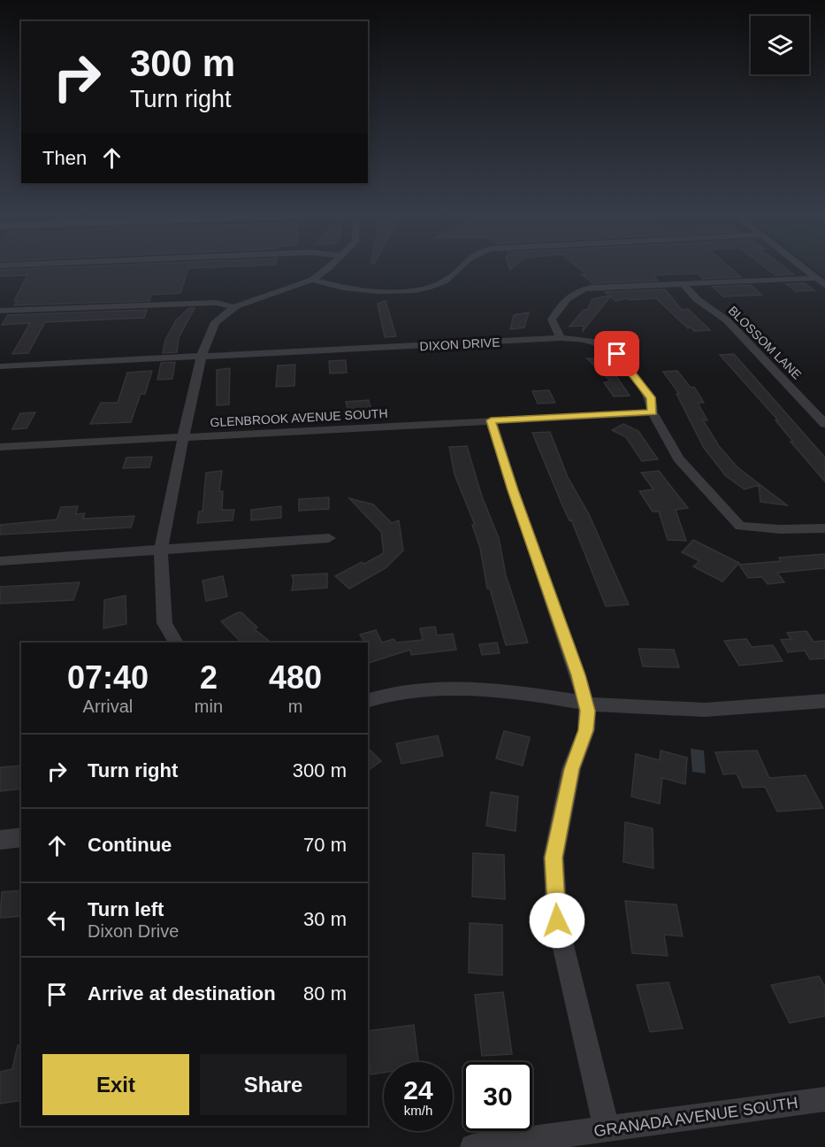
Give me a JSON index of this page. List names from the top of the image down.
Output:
{
  "streets": {
    "street": [
      "BLOSSOM LANE",
      "DIXON DRIVE",
      "GLENBROOK AVENUE SOUTH",
      "GRANADA AVENUE SOUTH"
    ]
  },
  "crossings": [
    ["DIXON DRIVE", "GLENBROOK AVENUE SOUTH"]
  ],
  "page": {
    "turn": ["300 m", "Turn right"],
    "then": "Then",
    "eta": [
      "07:40",
      "Arrival",
      "2",
      "min",
      "480",
      "m"
    ],
    "list": [
      {
        "name": "Turn right",
        "value": "300 m"
      },
      {
        "name": "Continue",
        "value": "70 m"
      },
      {
        "name": "Turn left",
        "note": "Dixon Drive",
        "value": "30 m"
      },
      {
        "name": "Arrive at destination",
        "value": "80 m"
      }
    ],
    "buttons": ["Exit", "Share"],
    "speed": "24 km/h",
    "limit": "30"
  }
}
